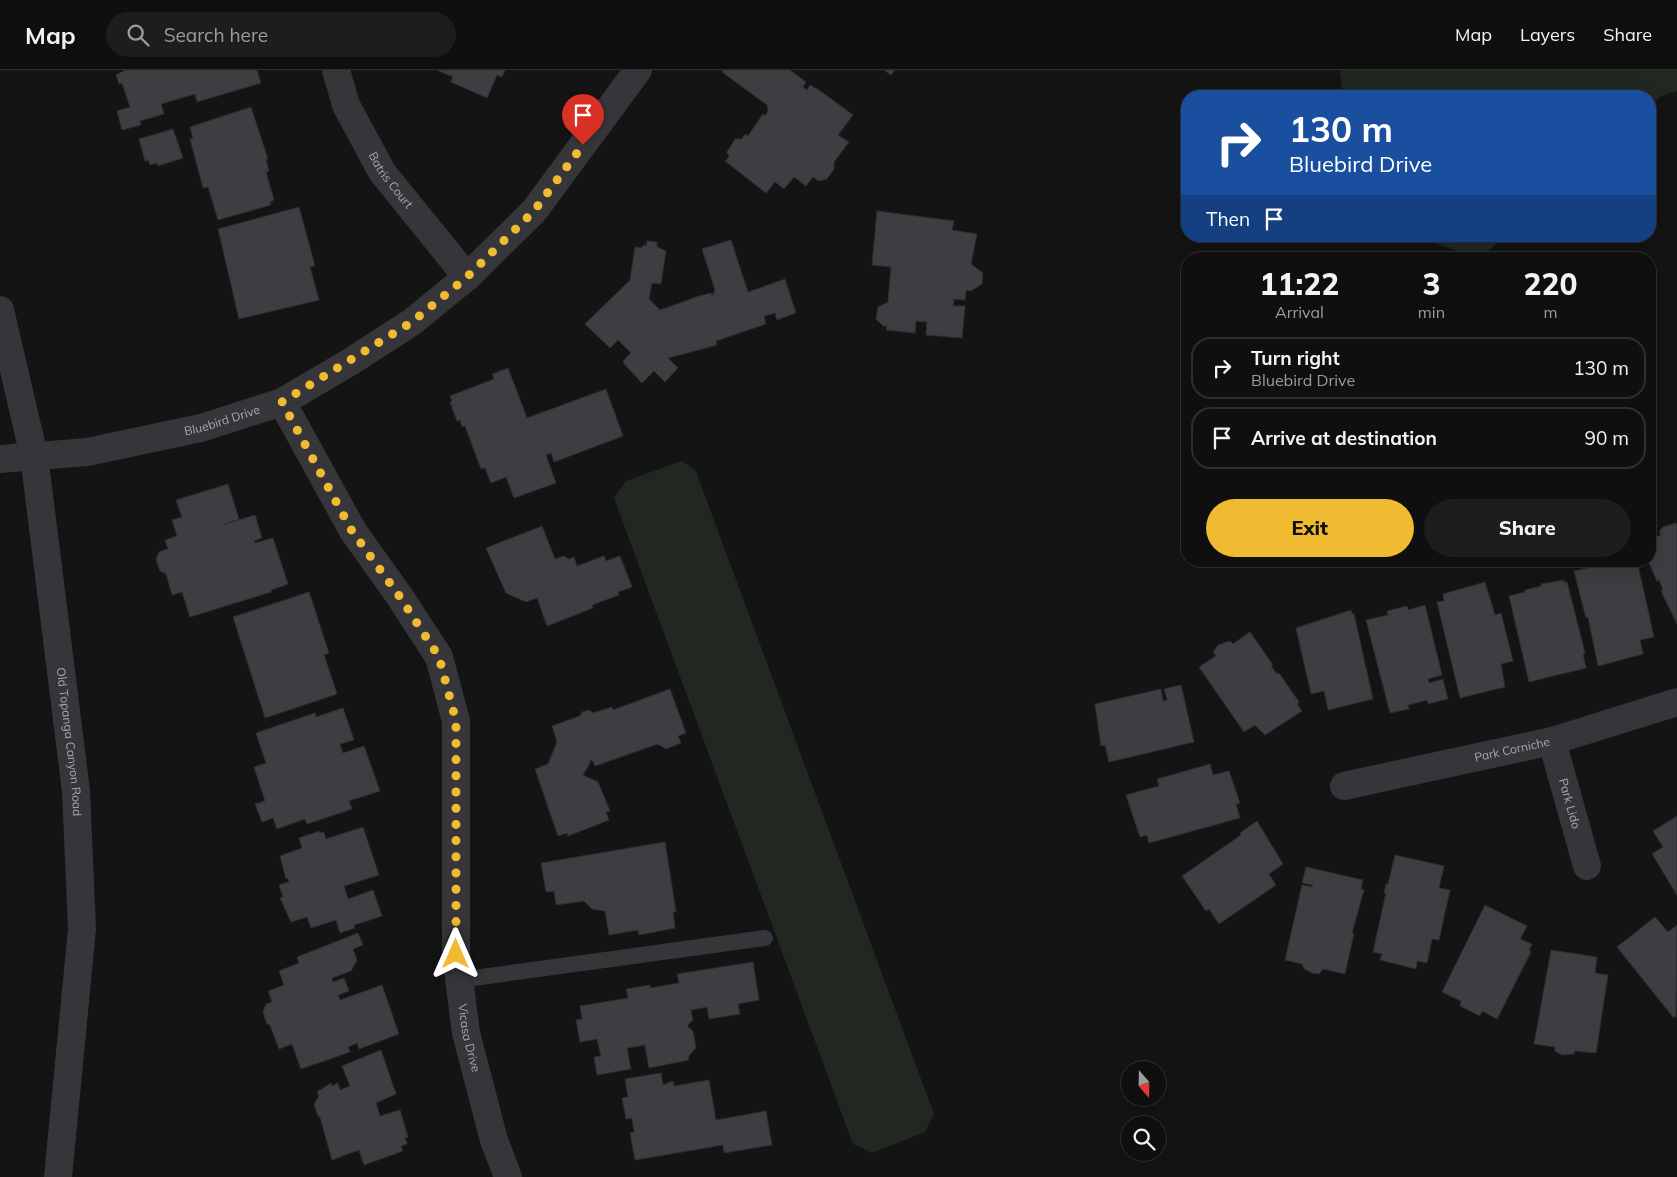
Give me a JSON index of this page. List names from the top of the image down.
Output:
{
  "streets": {
    "street": [
      "Batris Court",
      "Bluebird Drive",
      "Old Topanga Canyon Road",
      "Park Corniche",
      "Park Lido",
      "Vicasa Drive"
    ]
  },
  "crossings": [
    ["Batris Court", "Bluebird Drive"],
    ["Bluebird Drive", "Old Topanga Canyon Road"],
    ["Bluebird Drive", "Vicasa Drive"],
    ["Park Corniche", "Park Lido"]
  ],
  "north": "bottom",
  "page": {
    "header": "Map",
    "search": "Search here",
    "nav": ["Map", "Layers", "Share"],
    "turn": ["130 m", "Bluebird Drive"],
    "then": "Then",
    "eta": [
      "11:22",
      "Arrival",
      "3",
      "min",
      "220",
      "m"
    ],
    "list": [
      {
        "name": "Turn right",
        "note": "Bluebird Drive",
        "value": "130 m"
      },
      {
        "name": "Arrive at destination",
        "value": "90 m"
      }
    ],
    "buttons": ["Exit", "Share"]
  }
}
